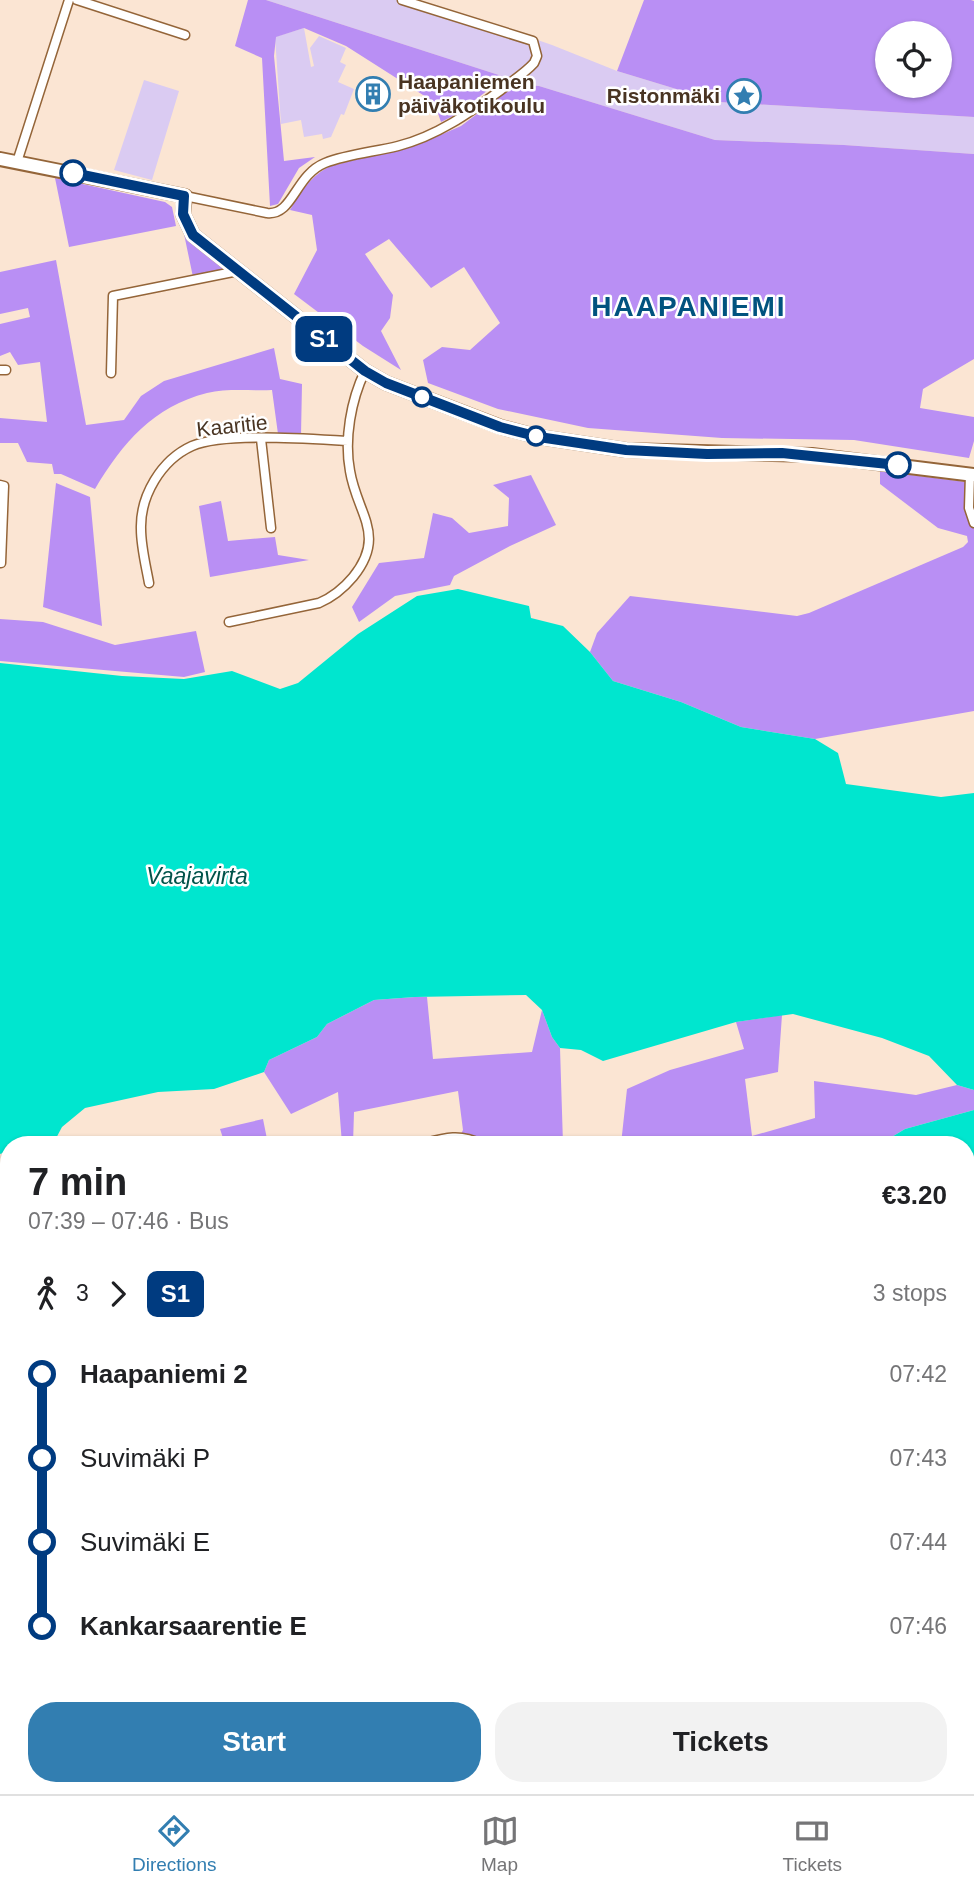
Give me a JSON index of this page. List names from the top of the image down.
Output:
{
  "streets": {
    "street": ["Kaaritie"]
  },
  "districts": ["HAAPANIEMI"],
  "water": ["Vaajavirta"],
  "places": {
    "building": ["Haapaniemen päiväkotikoulu"],
    "place": ["Ristonmäki"]
  },
  "lines": ["bus line S1"],
  "page": {
    "on_map": "S1",
    "heading": ["7 min", "07:39 – 07:46 · Bus", "€3.20"],
    "legs": ["3", "S1", "3 stops"],
    "list": [
      {
        "name": "Haapaniemi 2",
        "value": "07:42"
      },
      {
        "name": "Suvimäki P",
        "value": "07:43"
      },
      {
        "name": "Suvimäki E",
        "value": "07:44"
      },
      {
        "name": "Kankarsaarentie E",
        "value": "07:46"
      }
    ],
    "buttons": ["Start", "Tickets"],
    "tabs": ["Directions", "Map", "Tickets"]
  }
}
